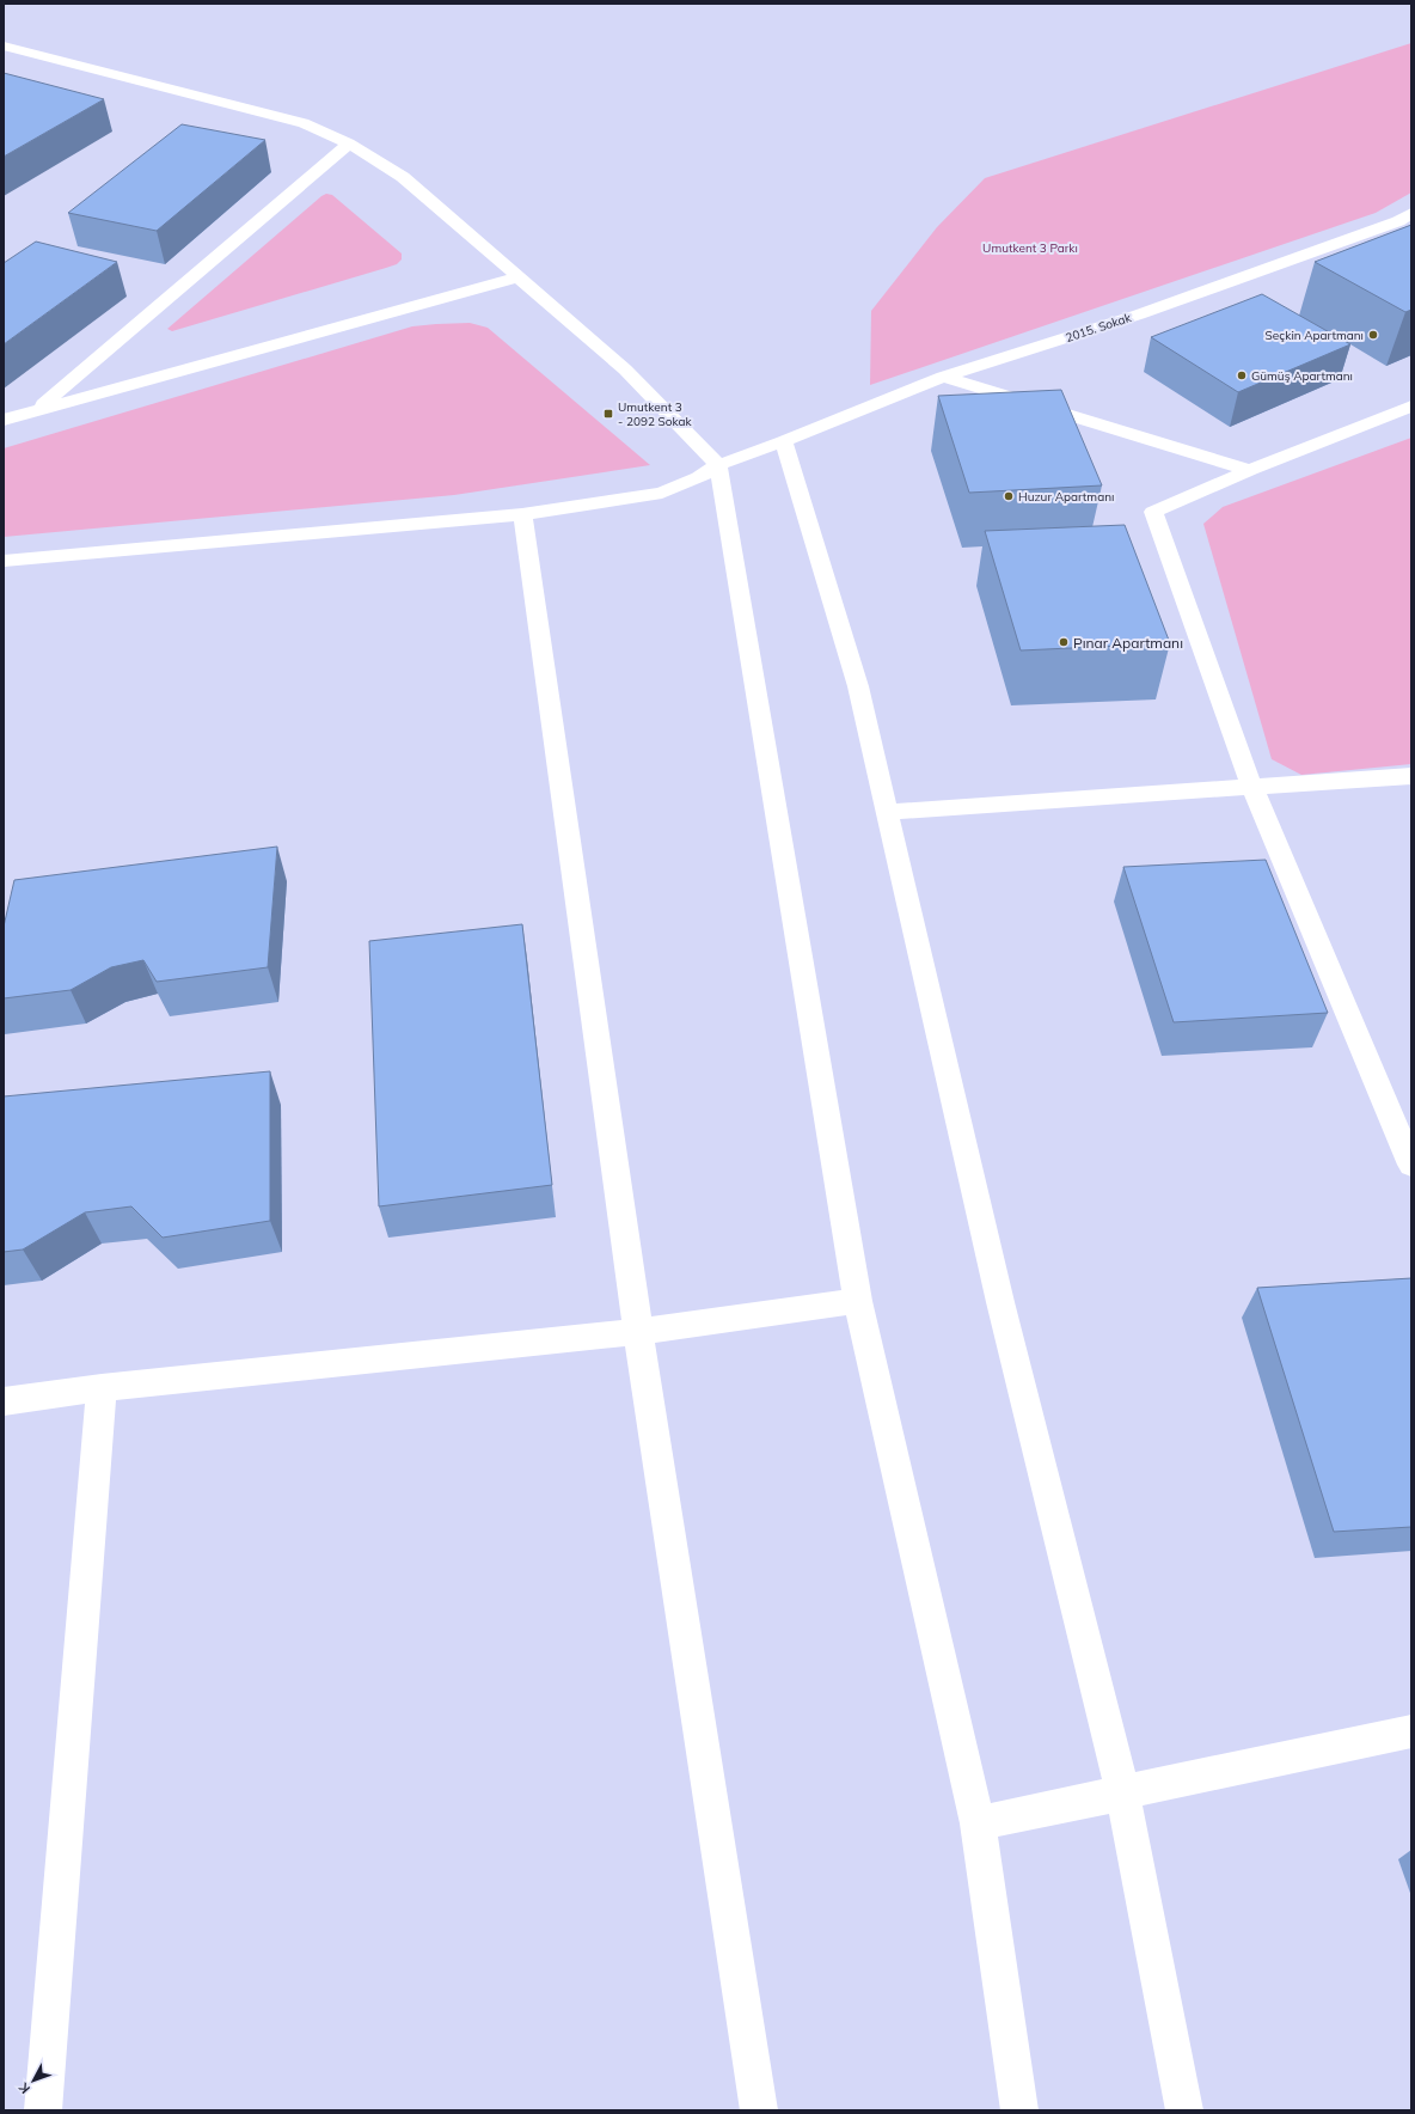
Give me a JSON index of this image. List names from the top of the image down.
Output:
{
  "streets": {
    "street": ["2015. Sokak"]
  },
  "parks": ["Umutkent 3 Parkı"],
  "places": {
    "other": [
      "Seçkin Apartmanı",
      "Gümüş Apartmanı",
      "Huzur Apartmanı",
      "Pınar Apartmanı"
    ],
    "transit": ["Umutkent 3 - 2092 Sokak"]
  },
  "north": "bottom left"
}
